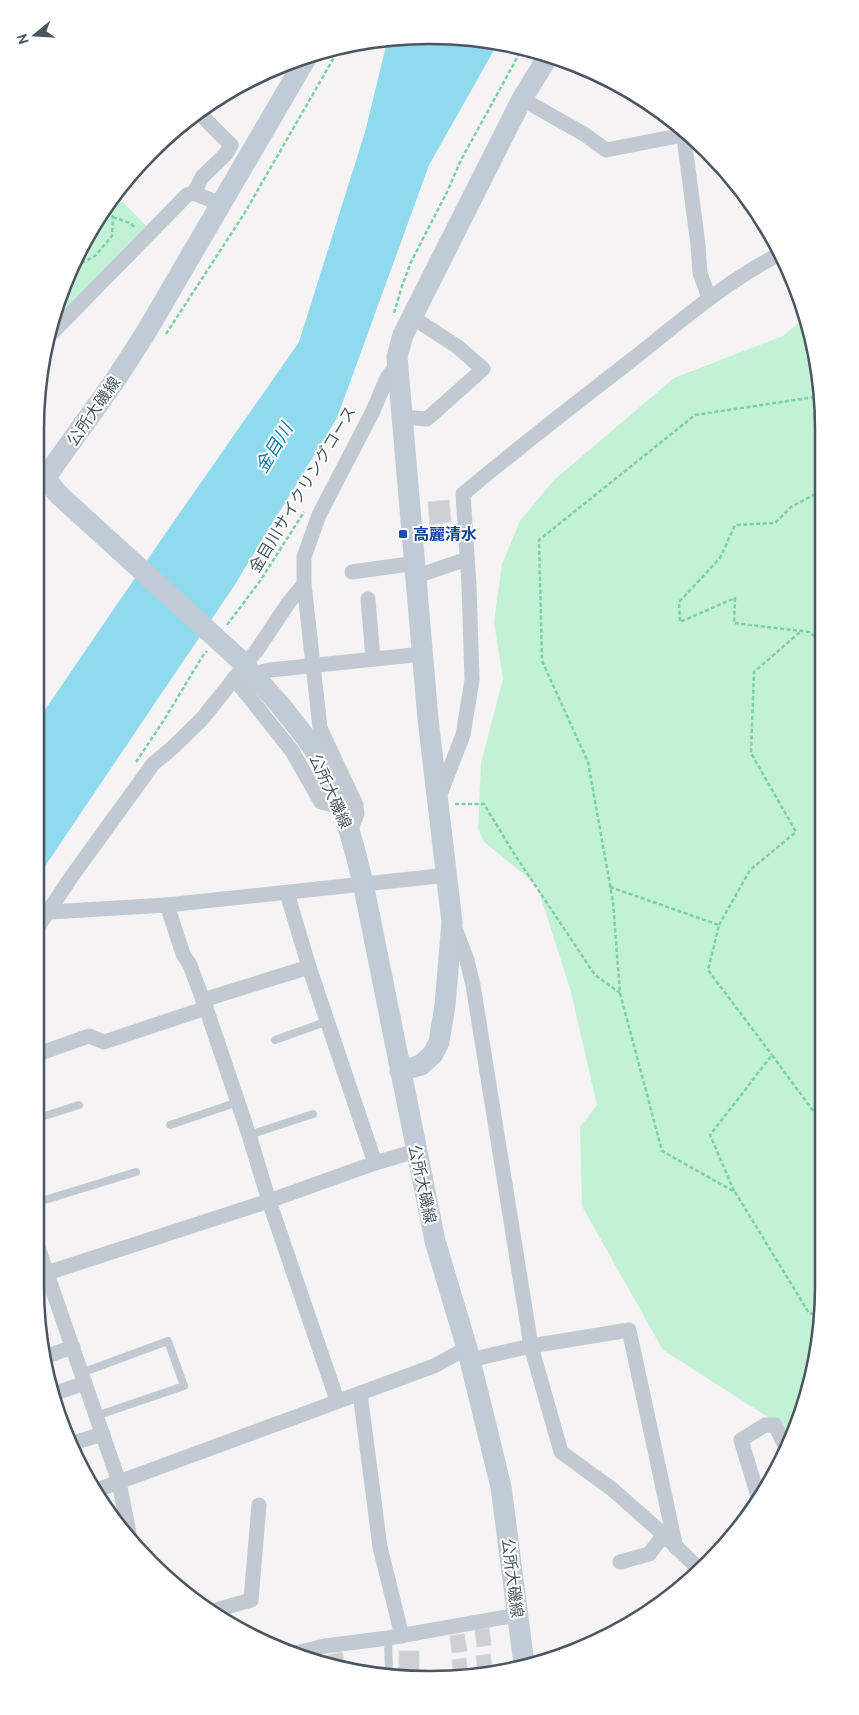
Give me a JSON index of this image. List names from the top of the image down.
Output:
{
  "streets": {
    "main road": ["公所大磯線"],
    "path": ["金目川サイクリングコース"]
  },
  "water": ["金目川"],
  "places": {
    "transit": ["高麗清水"]
  },
  "north": "left"
}
